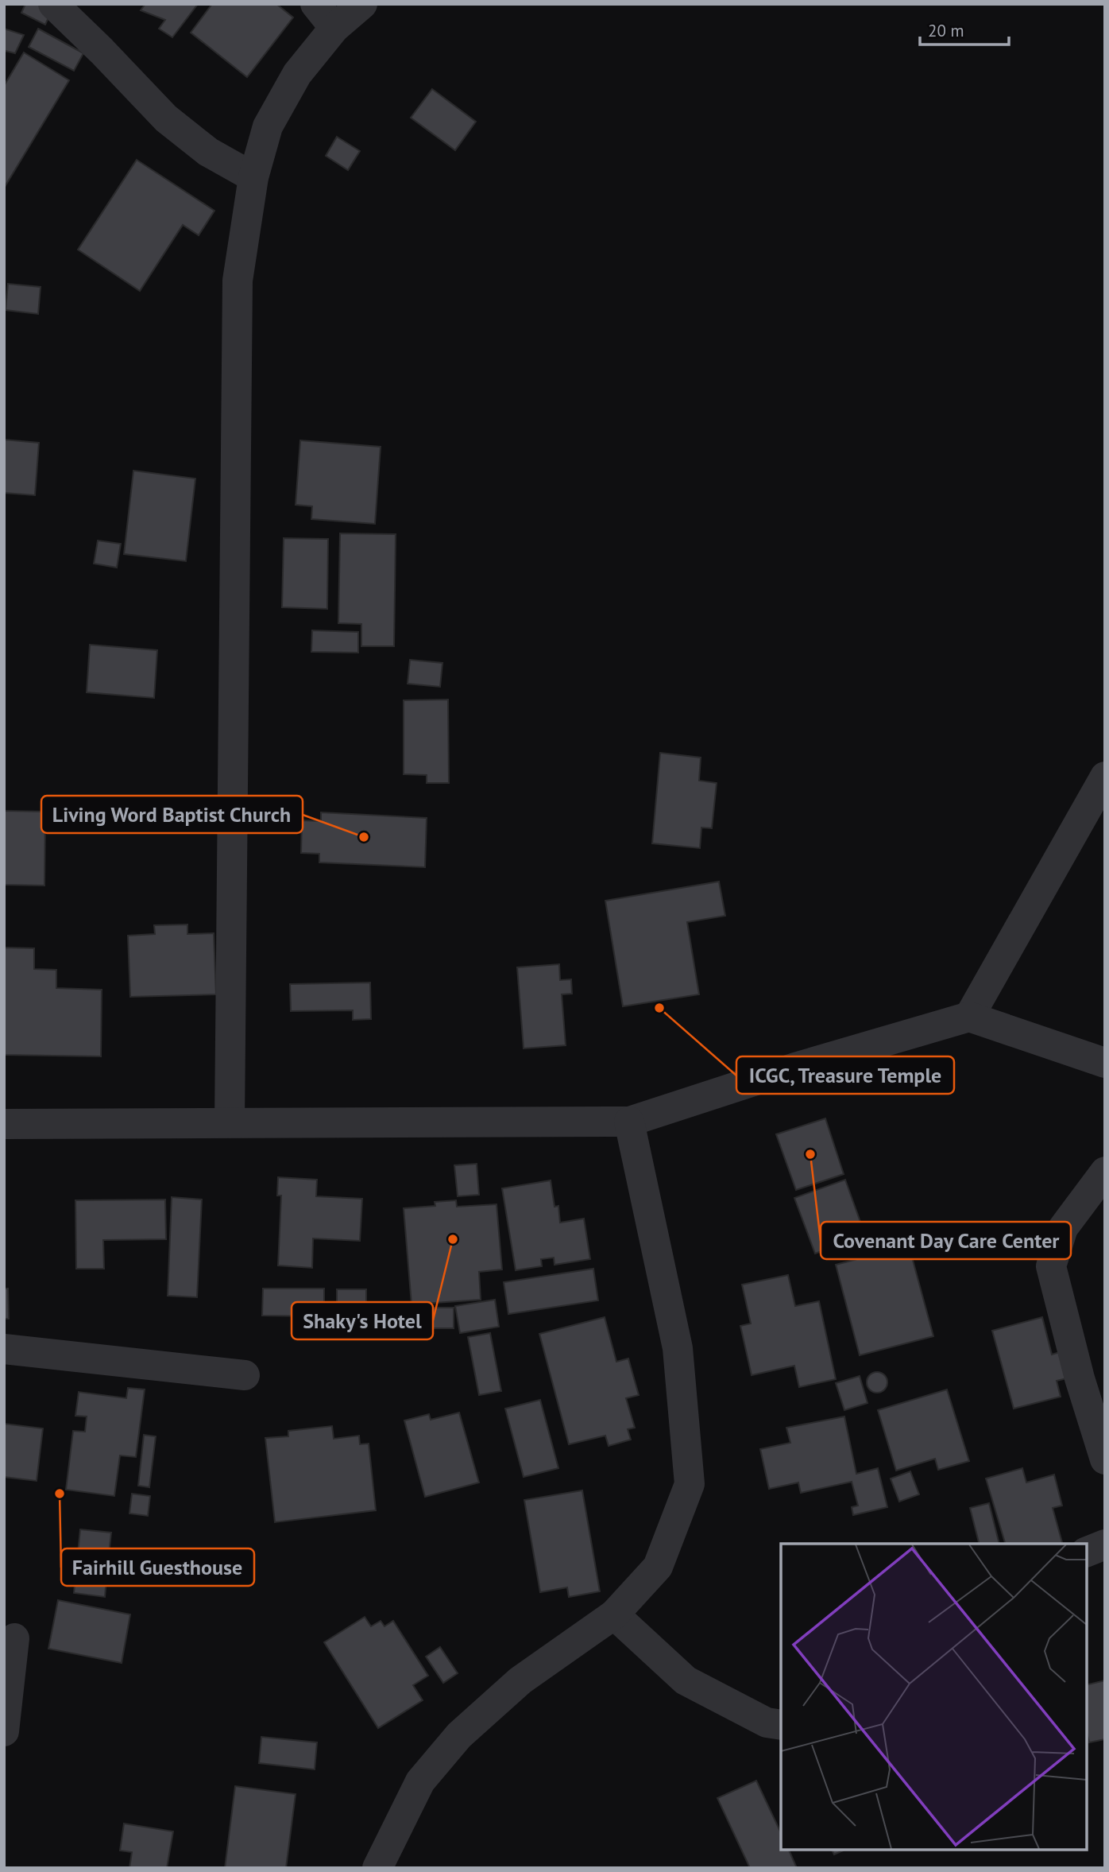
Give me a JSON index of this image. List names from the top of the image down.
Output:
{
  "places": [
    "Living Word Baptist Church",
    "ICGC, Treasure Temple",
    "Covenant Day Care Center",
    "Shaky's Hotel",
    "Fairhill Guesthouse"
  ],
  "scale_bar": "20 m"
}
